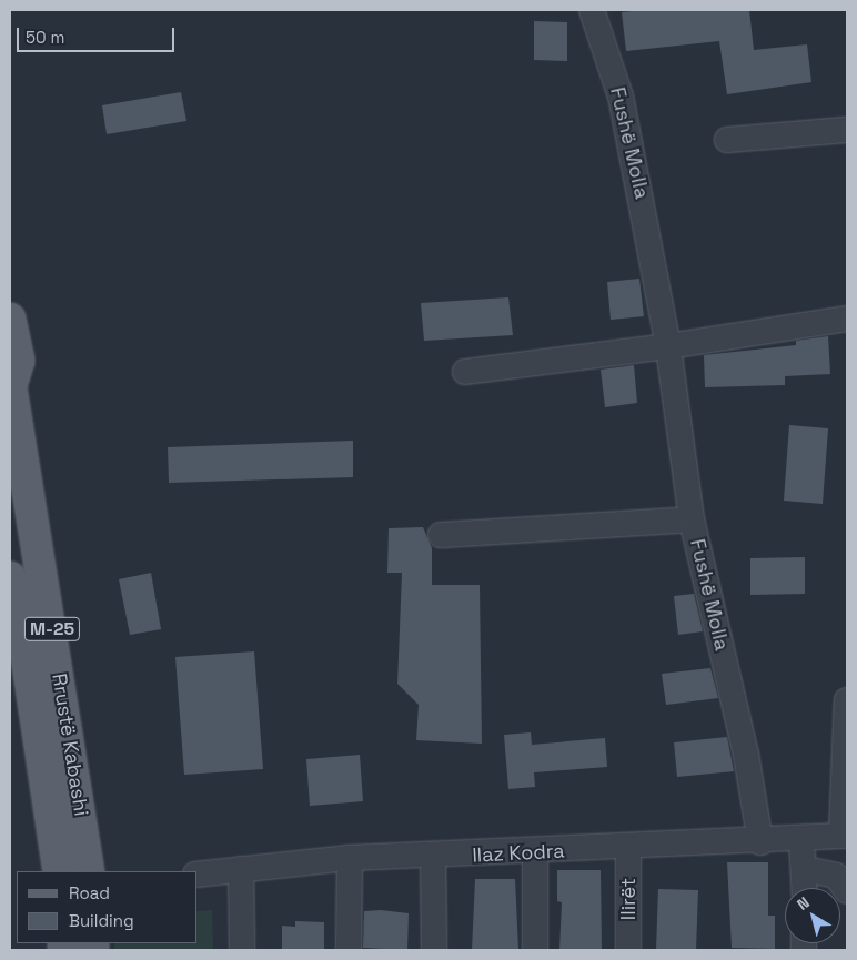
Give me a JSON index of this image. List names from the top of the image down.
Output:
{
  "streets": {
    "main road": ["M-25", "Rrustë Kabashi"],
    "street": ["Fushë Molla", "Ilaz Kodra", "Ilirët"]
  },
  "crossings": [
    ["Fushë Molla", "Ilaz Kodra"],
    ["M-25", "Rrustë Kabashi"],
    ["Ilaz Kodra", "Ilirët"]
  ],
  "legend": ["Road", "Building"],
  "scale_bar": "50 m",
  "north": "top left"
}
